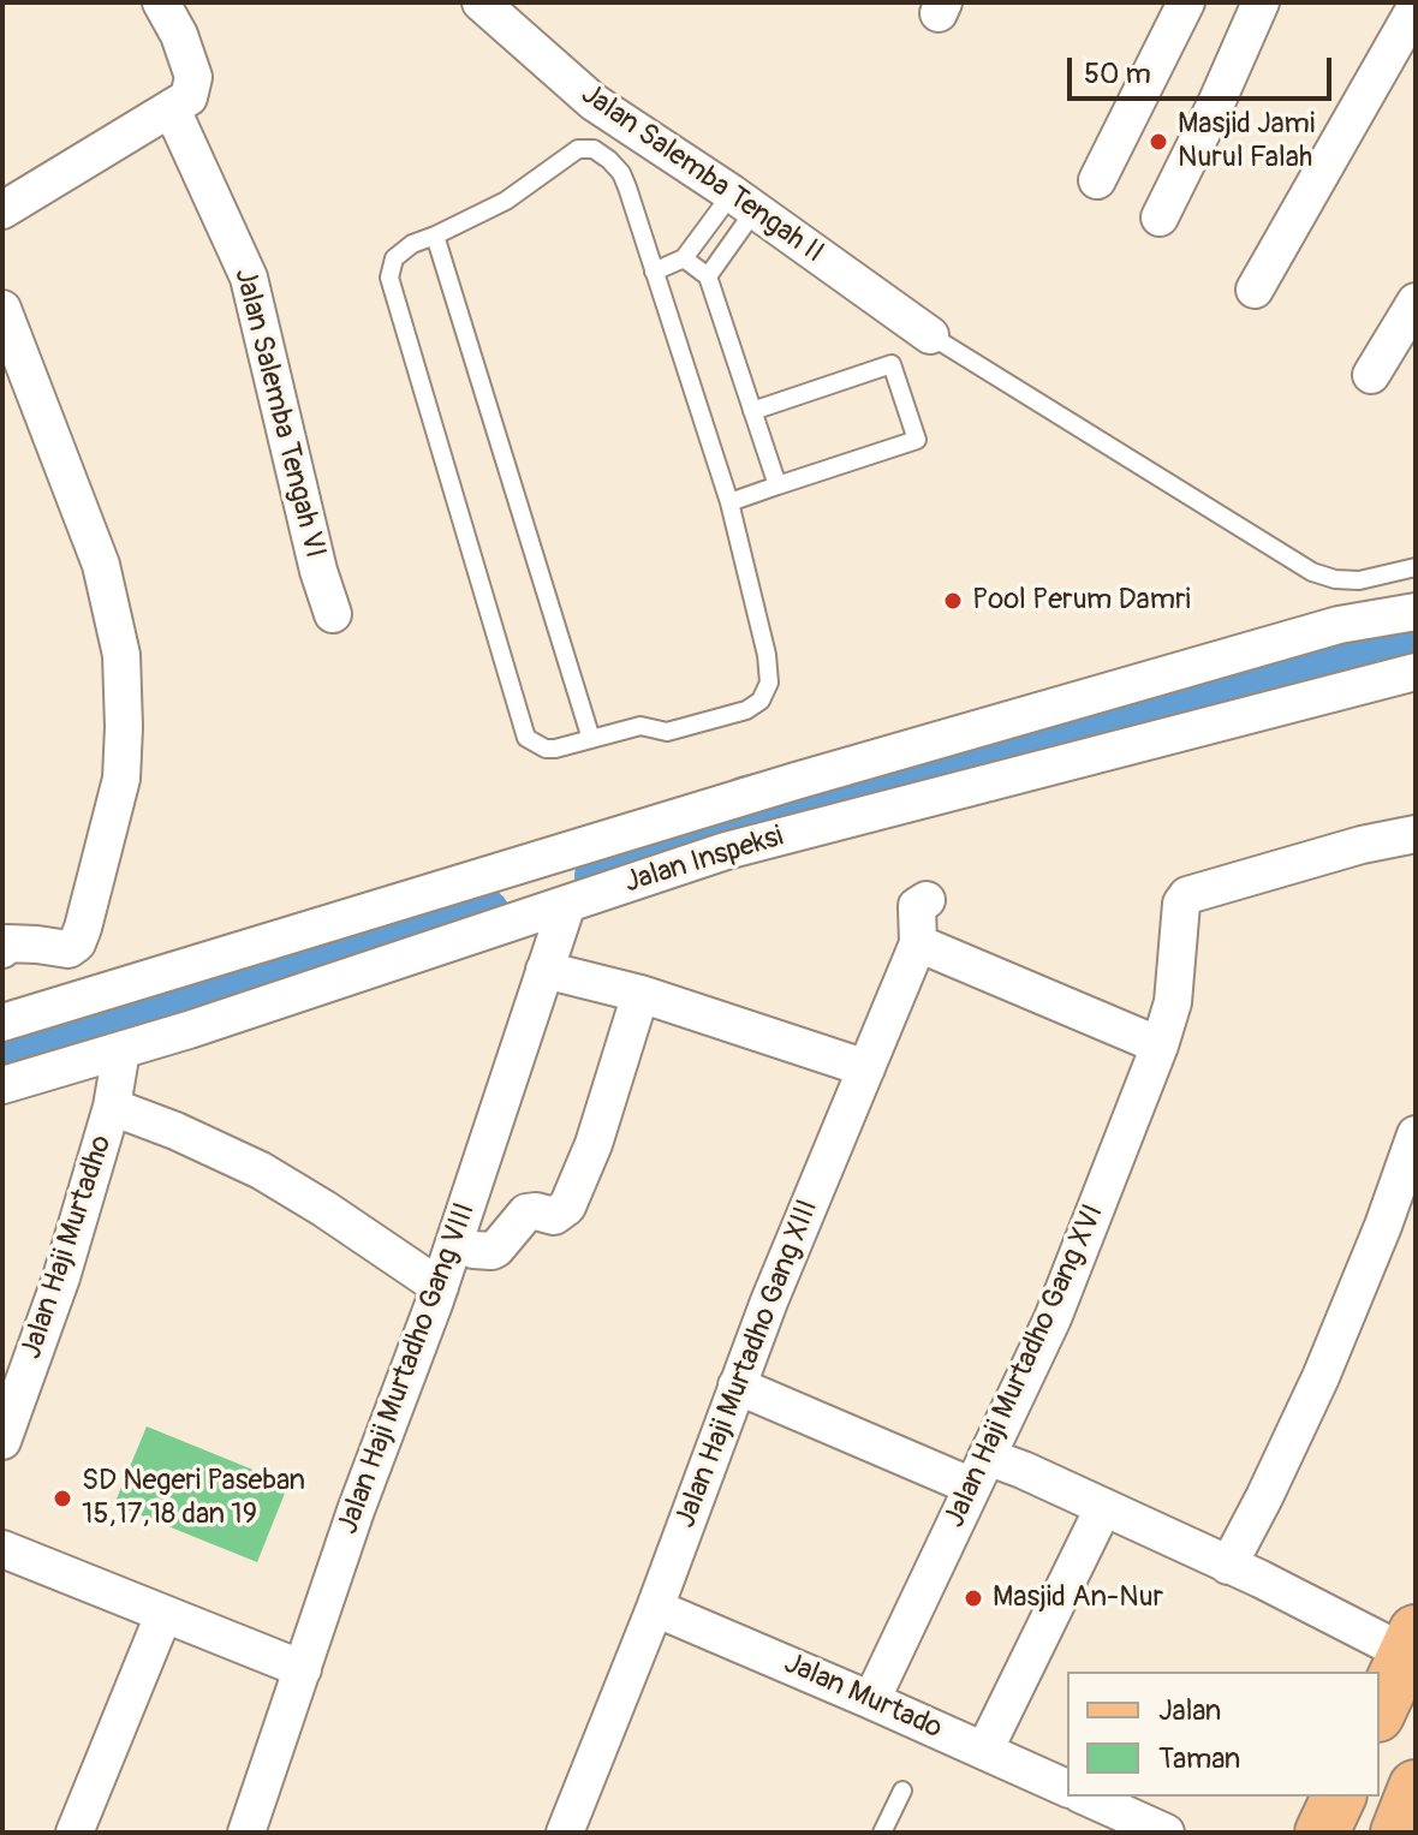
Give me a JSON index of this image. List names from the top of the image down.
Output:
{
  "streets": {
    "street": [
      "Jalan Salemba Tengah II",
      "Jalan Salemba Tengah VI",
      "Jalan Inspeksi",
      "Jalan Haji Murtadho",
      "Jalan Haji Murtadho Gang XIII",
      "Jalan Haji Murtadho Gang XVI",
      "Jalan Haji Murtadho Gang VIII",
      "Jalan Murtado"
    ]
  },
  "crossings": [
    ["Jalan Inspeksi", "Jalan Haji Murtadho"],
    ["Jalan Inspeksi", "Jalan Haji Murtadho Gang VIII"],
    ["Jalan Haji Murtadho Gang XIII", "Jalan Murtado"],
    ["Jalan Haji Murtadho Gang XVI", "Jalan Murtado"]
  ],
  "places": [
    "Masjid Jami Nurul Falah",
    "Pool Perum Damri",
    "SD Negeri Paseban 15,17,18 dan 19",
    "Masjid An-Nur"
  ],
  "legend": ["Jalan", "Taman"],
  "scale_bar": "50 m"
}
